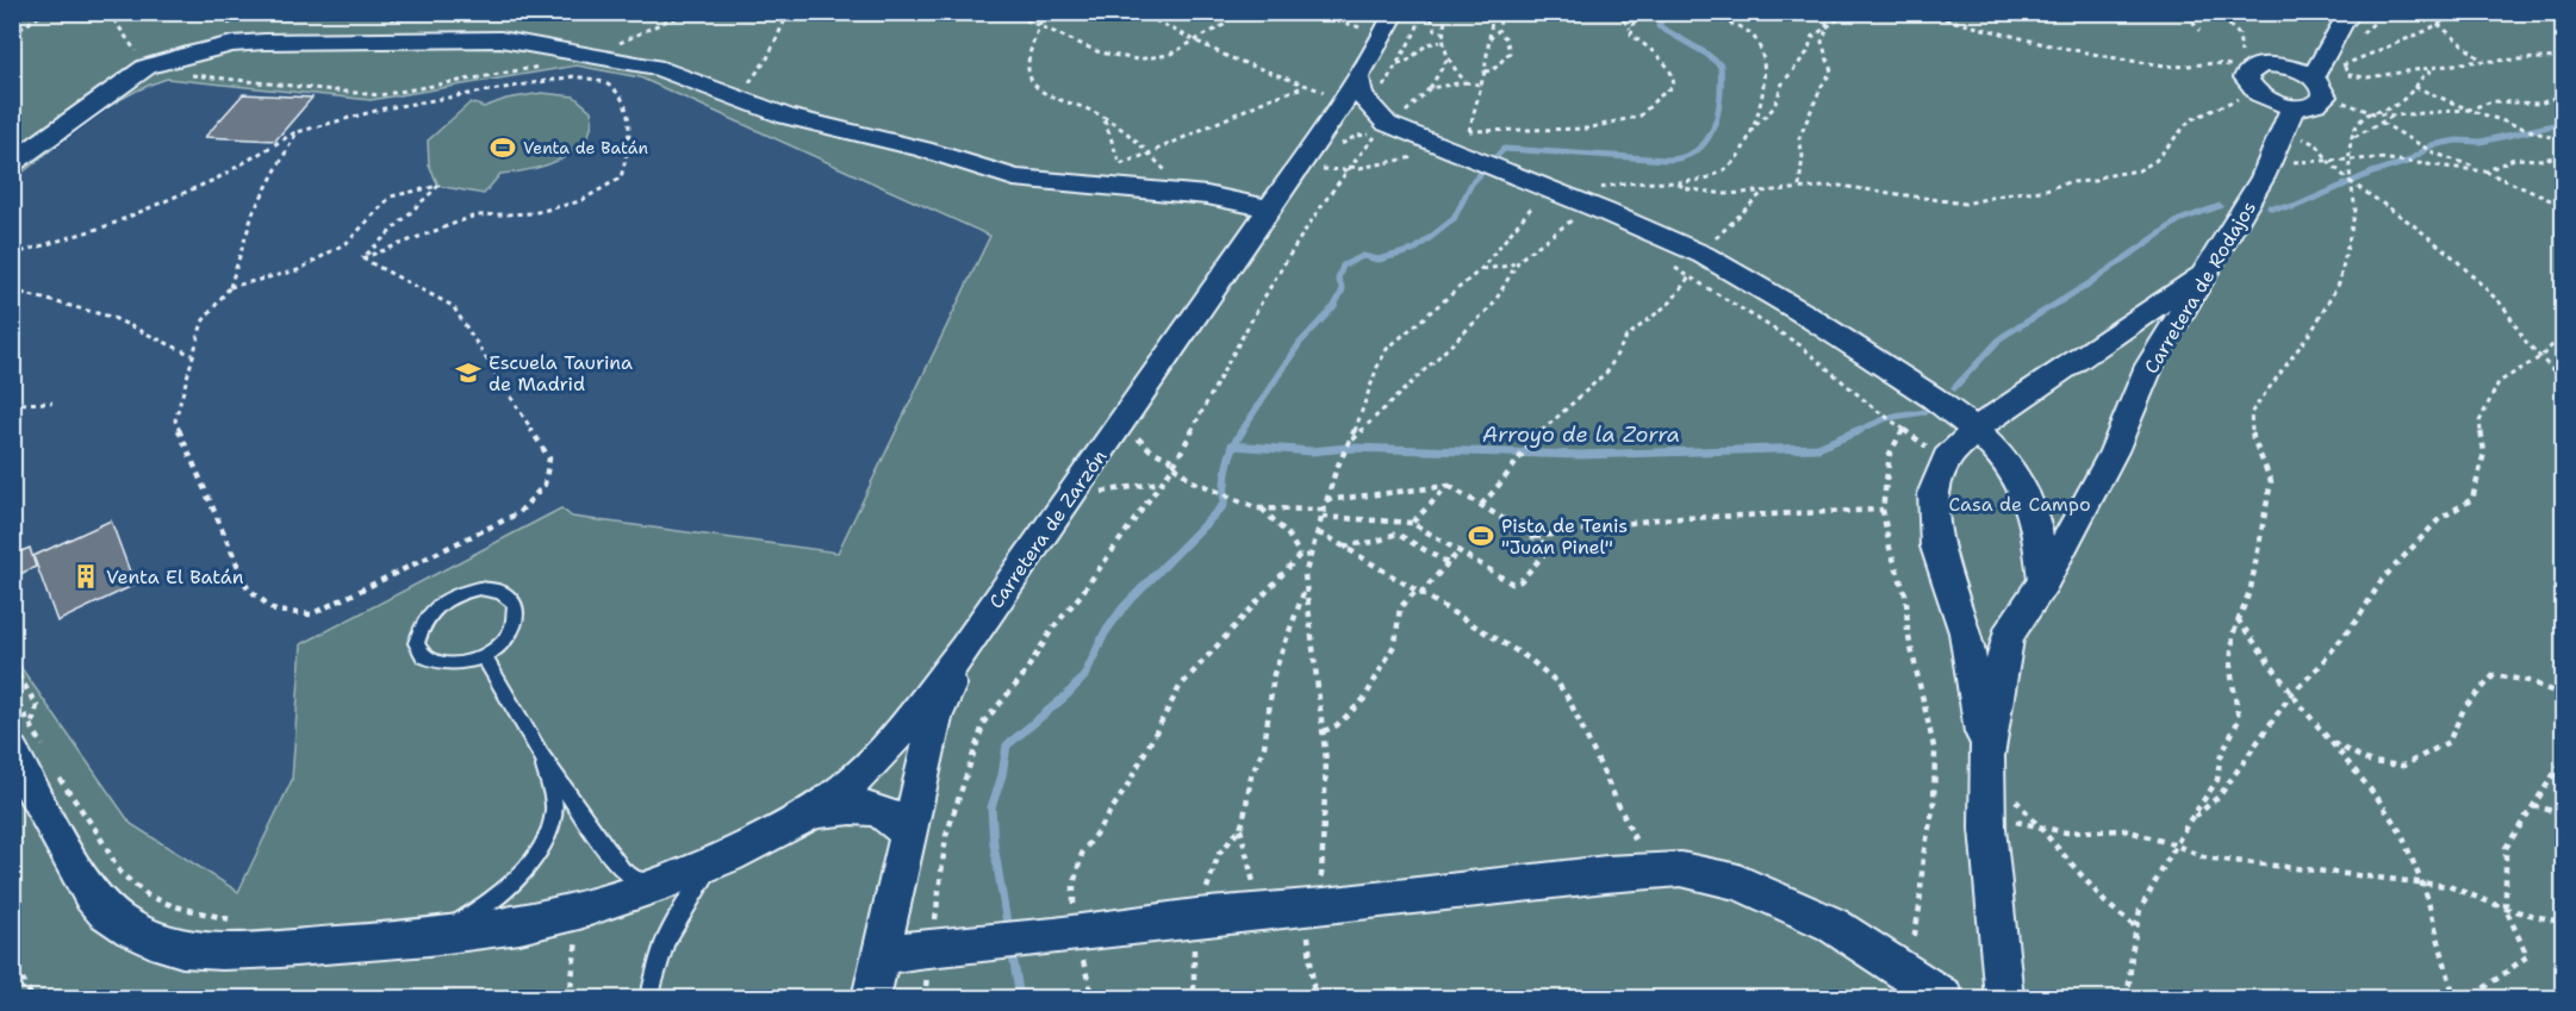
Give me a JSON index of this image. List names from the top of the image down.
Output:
{
  "streets": {
    "street": ["Carretera de Rodajos", "Carretera de Zarzón"]
  },
  "water": ["Arroyo de la Zorra"],
  "parks": ["Casa de Campo"],
  "places": {
    "sports": ["Venta de Batán", "Pista de Tenis \"Juan Pinel\""],
    "school or university": ["Escuela Taurina de Madrid"],
    "building": ["Venta El Batán"]
  }
}
